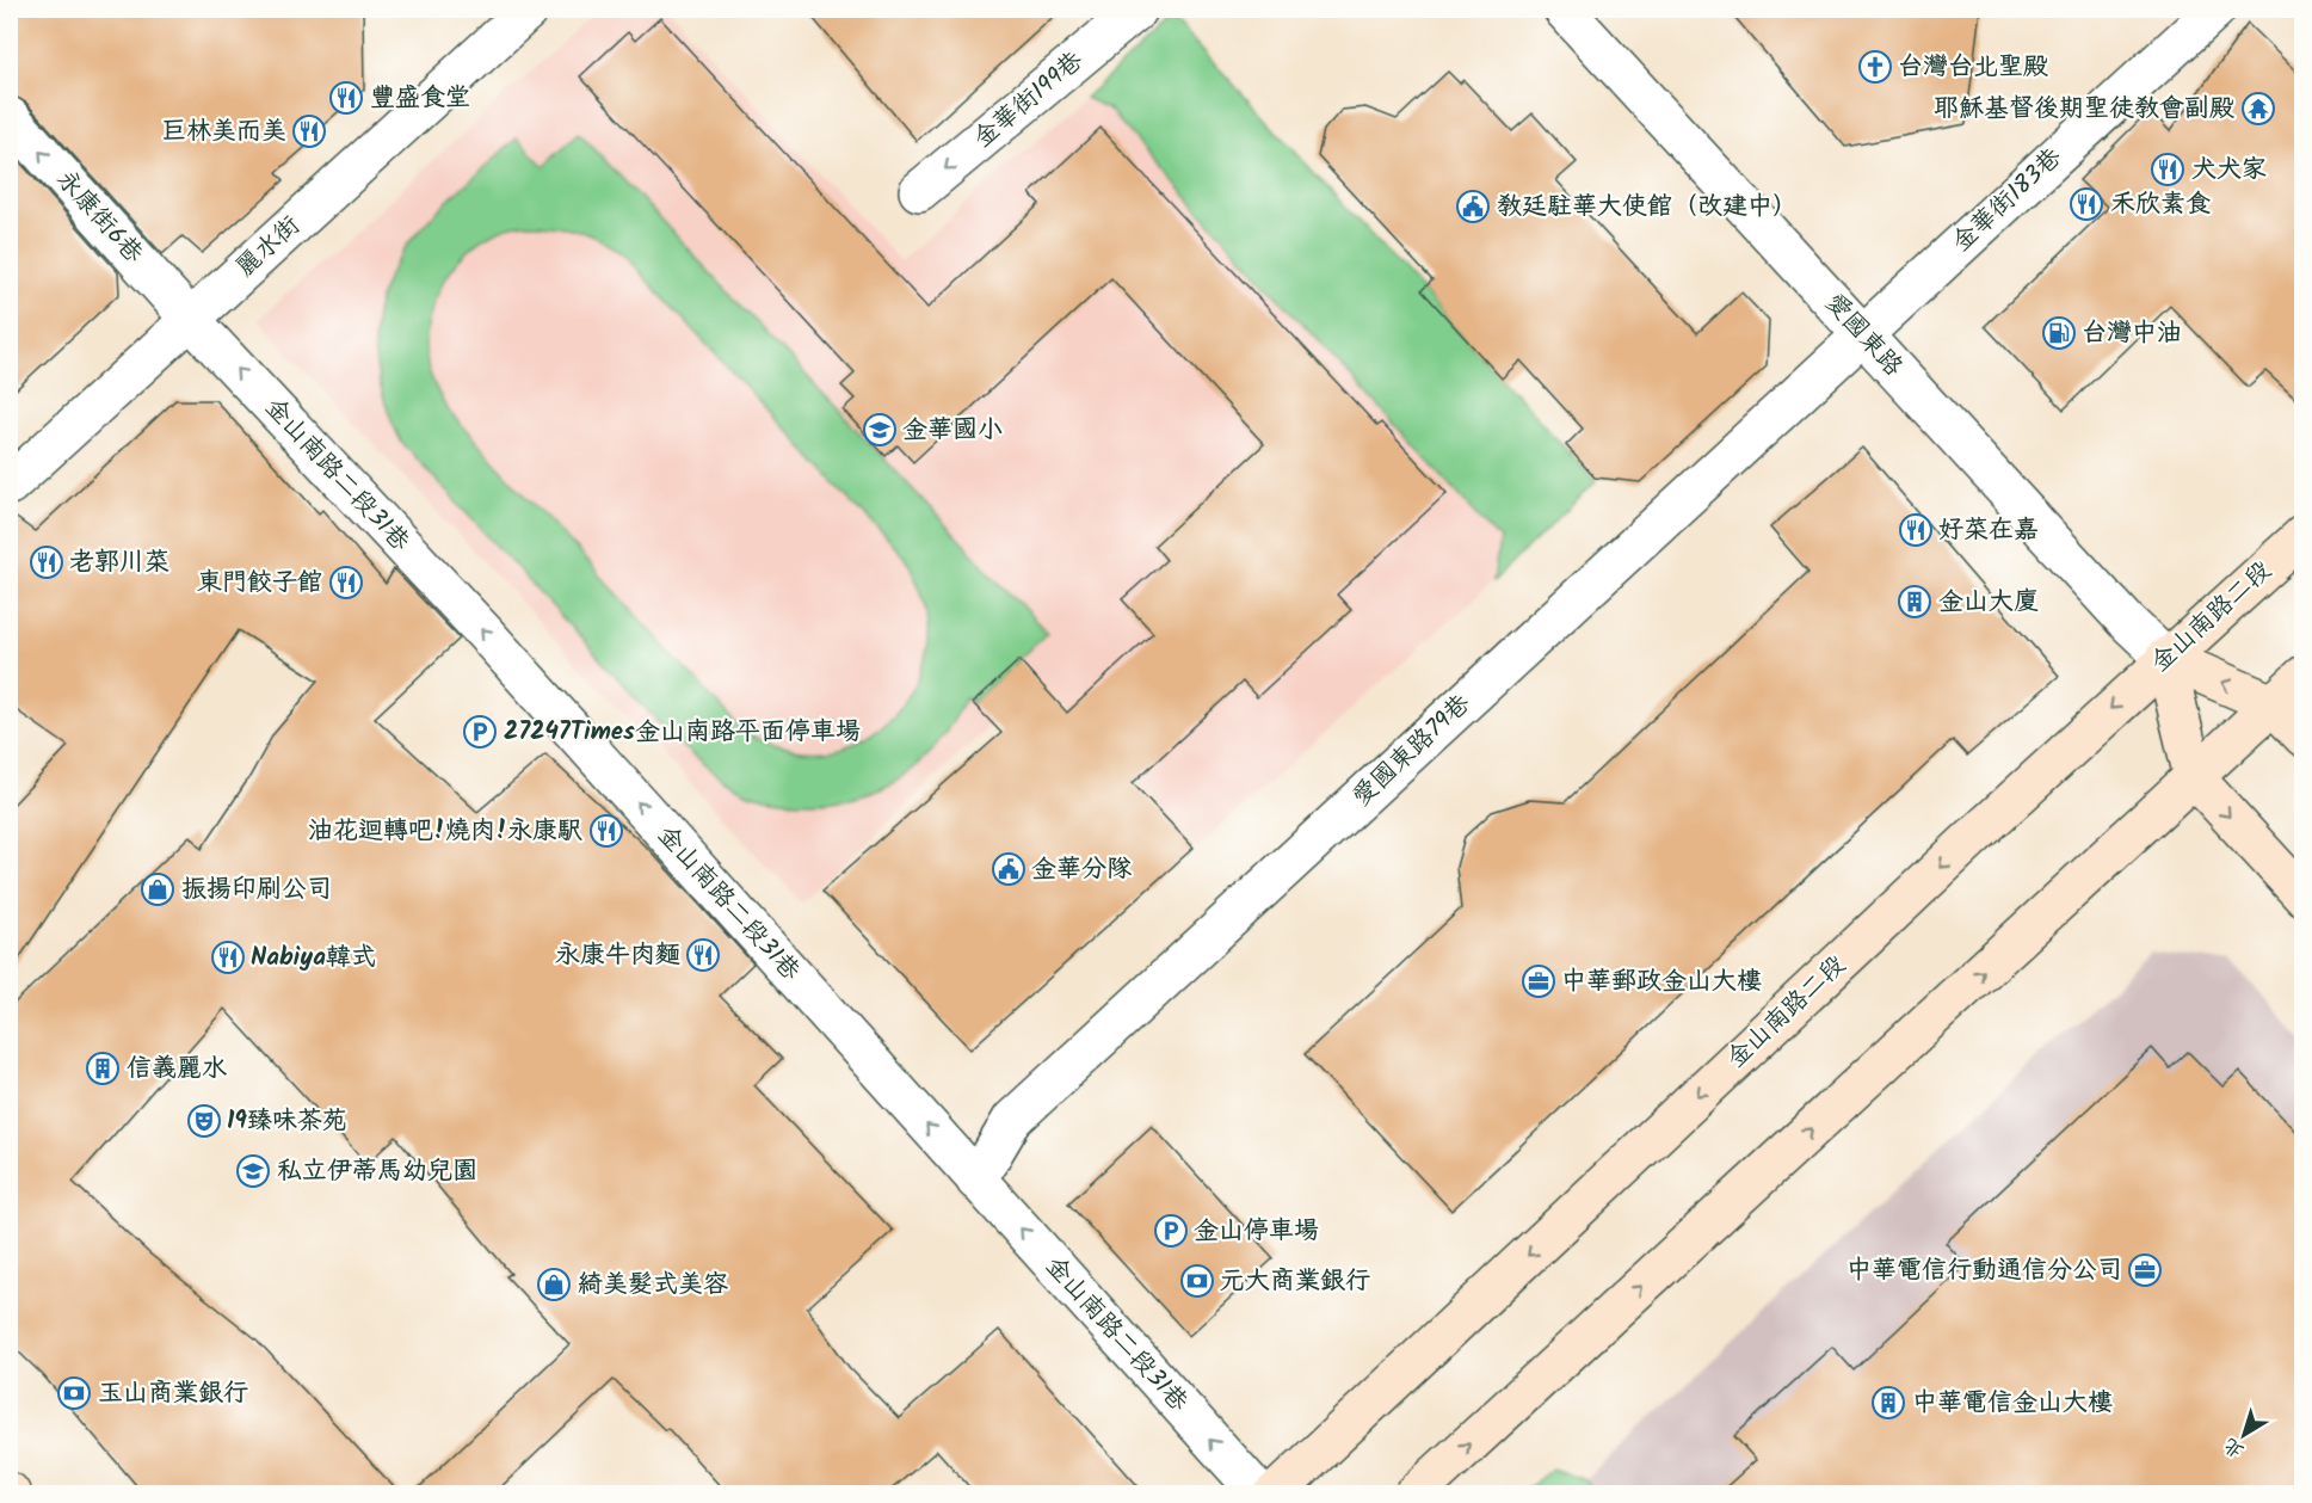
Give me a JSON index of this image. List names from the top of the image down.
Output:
{
  "streets": {
    "main road": ["愛國東路", "金山南路二段"],
    "street": [
      "金華街199巷",
      "金華街183巷",
      "永康街6巷",
      "麗水街",
      "金山南路二段31巷",
      "愛國東路79巷"
    ]
  },
  "crossings": [
    ["金華街183巷", "愛國東路"],
    ["金華街183巷", "愛國東路79巷"],
    ["永康街6巷", "麗水街"],
    ["永康街6巷", "金山南路二段31巷"],
    ["麗水街", "金山南路二段31巷"],
    ["愛國東路", "金山南路二段"],
    ["愛國東路", "愛國東路79巷"],
    ["金山南路二段31巷", "愛國東路79巷"]
  ],
  "one_way": ["金華街199巷", "永康街6巷", "金山南路二段31巷"],
  "places": {
    "church": ["台灣台北聖殿"],
    "restaurant": [
      "豐盛食堂",
      "巨林美而美",
      "犬犬家",
      "禾欣素食",
      "好菜在嘉",
      "老郭川菜",
      "東門餃子館",
      "油花迴轉吧!燒肉!永康駅",
      "永康牛肉麵",
      "Nabiya韓式"
    ],
    "temple": ["耶穌基督後期聖徒教會副殿"],
    "public building": ["教廷駐華大使館（改建中）", "金華分隊"],
    "fuel station": ["台灣中油"],
    "school or university": ["金華國小", "私立伊蒂馬幼兒園"],
    "building": ["金山大廈", "信義麗水", "中華電信金山大樓"],
    "parking": ["27247Times金山南路平面停車場", "金山停車場"],
    "shop": ["振揚印刷公司", "綺美髮式美容"],
    "office": ["中華郵政金山大樓", "中華電信行動通信分公司"],
    "theatre": ["19臻味茶苑"],
    "bank": ["元大商業銀行", "玉山商業銀行"]
  },
  "north": "bottom left"
}
